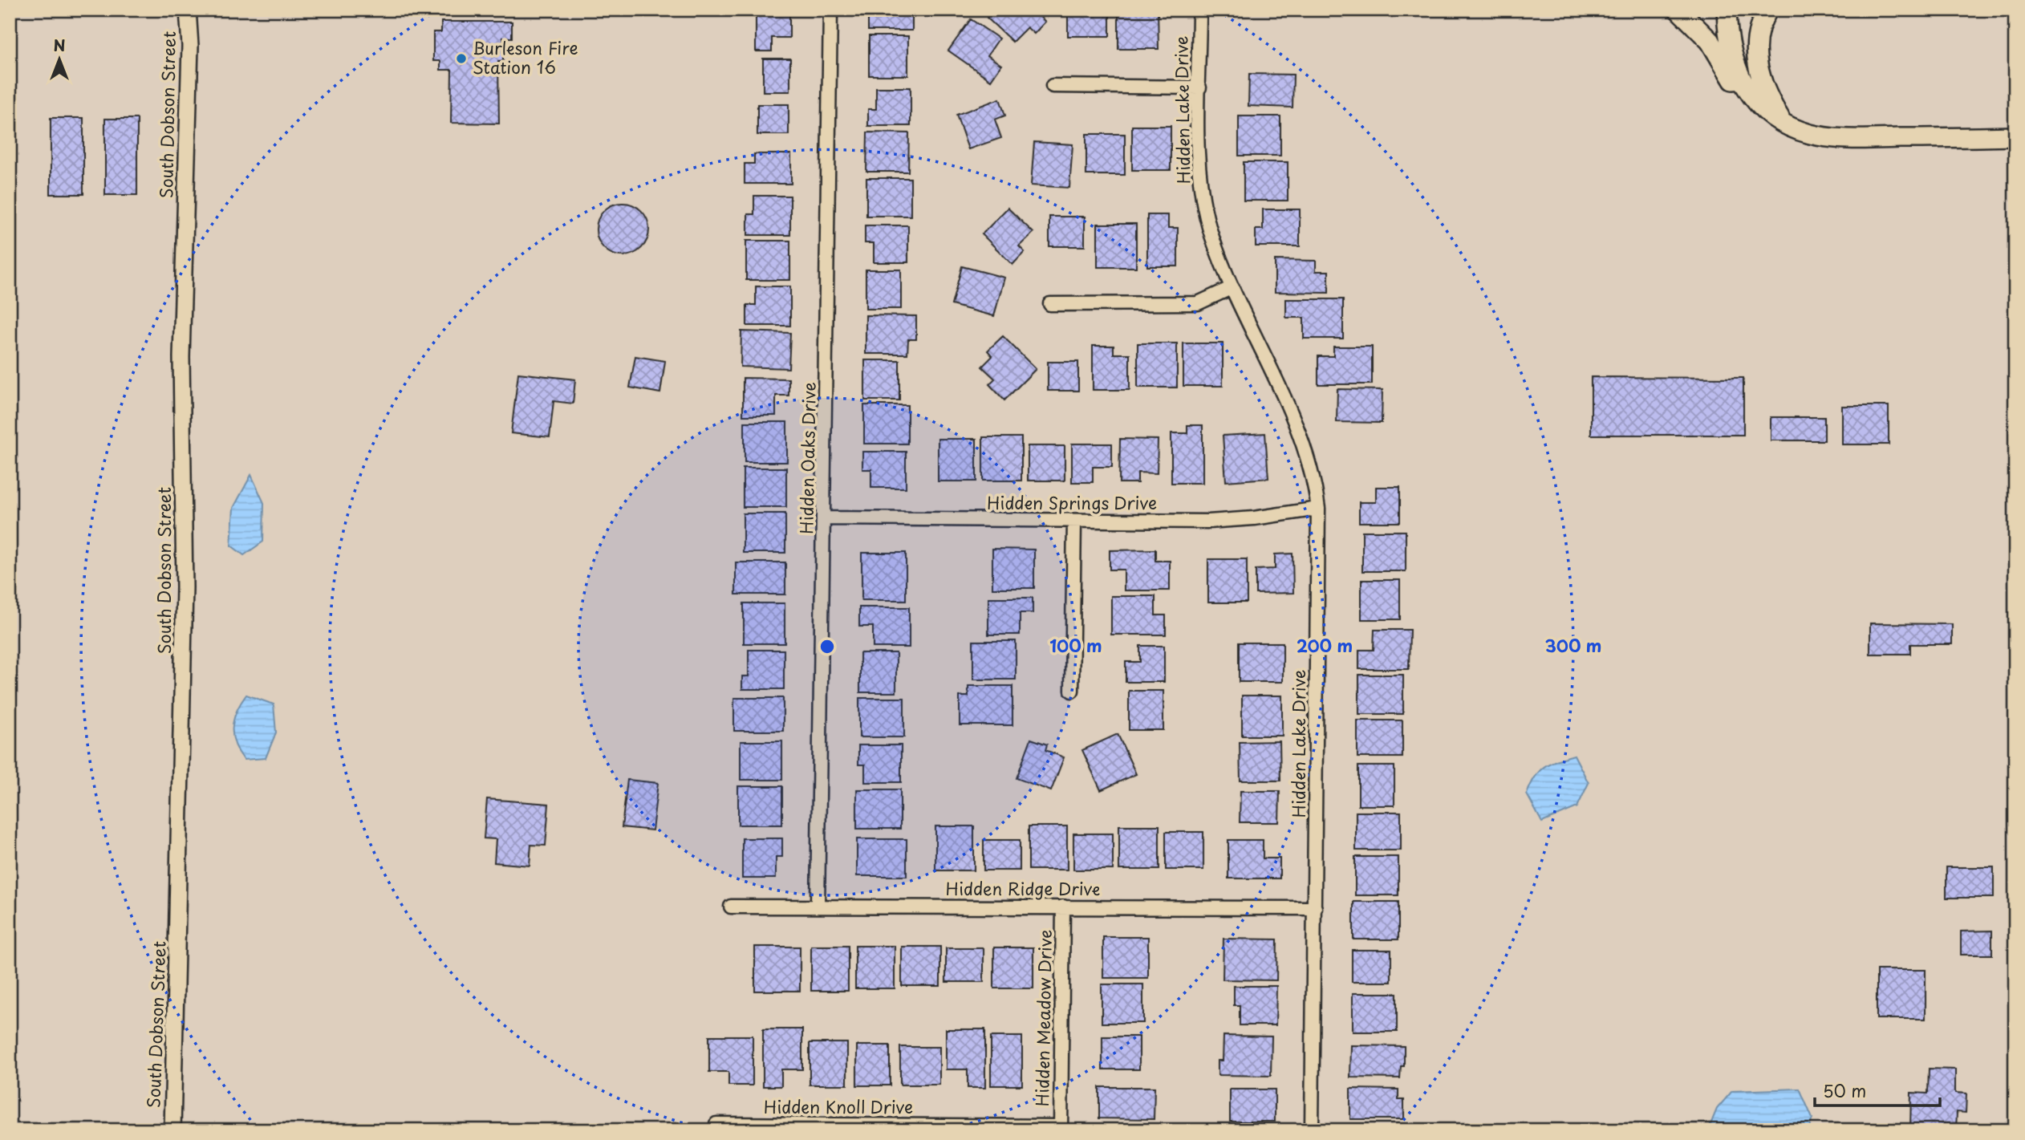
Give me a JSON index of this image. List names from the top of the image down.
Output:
{
  "streets": {
    "street": [
      "Hidden Lake Drive",
      "South Dobson Street",
      "Hidden Oaks Drive",
      "Hidden Springs Drive",
      "Hidden Ridge Drive",
      "Hidden Meadow Drive",
      "Hidden Knoll Drive"
    ]
  },
  "crossings": [
    ["Hidden Lake Drive", "Hidden Springs Drive"],
    ["Hidden Lake Drive", "Hidden Ridge Drive"],
    ["Hidden Oaks Drive", "Hidden Springs Drive"],
    ["Hidden Oaks Drive", "Hidden Ridge Drive"],
    ["Hidden Ridge Drive", "Hidden Meadow Drive"],
    ["Hidden Meadow Drive", "Hidden Knoll Drive"]
  ],
  "places": ["Burleson Fire Station 16"],
  "scale_bar": "50 m",
  "north": "top",
  "rings": ["100 m", "200 m", "300 m"]
}
